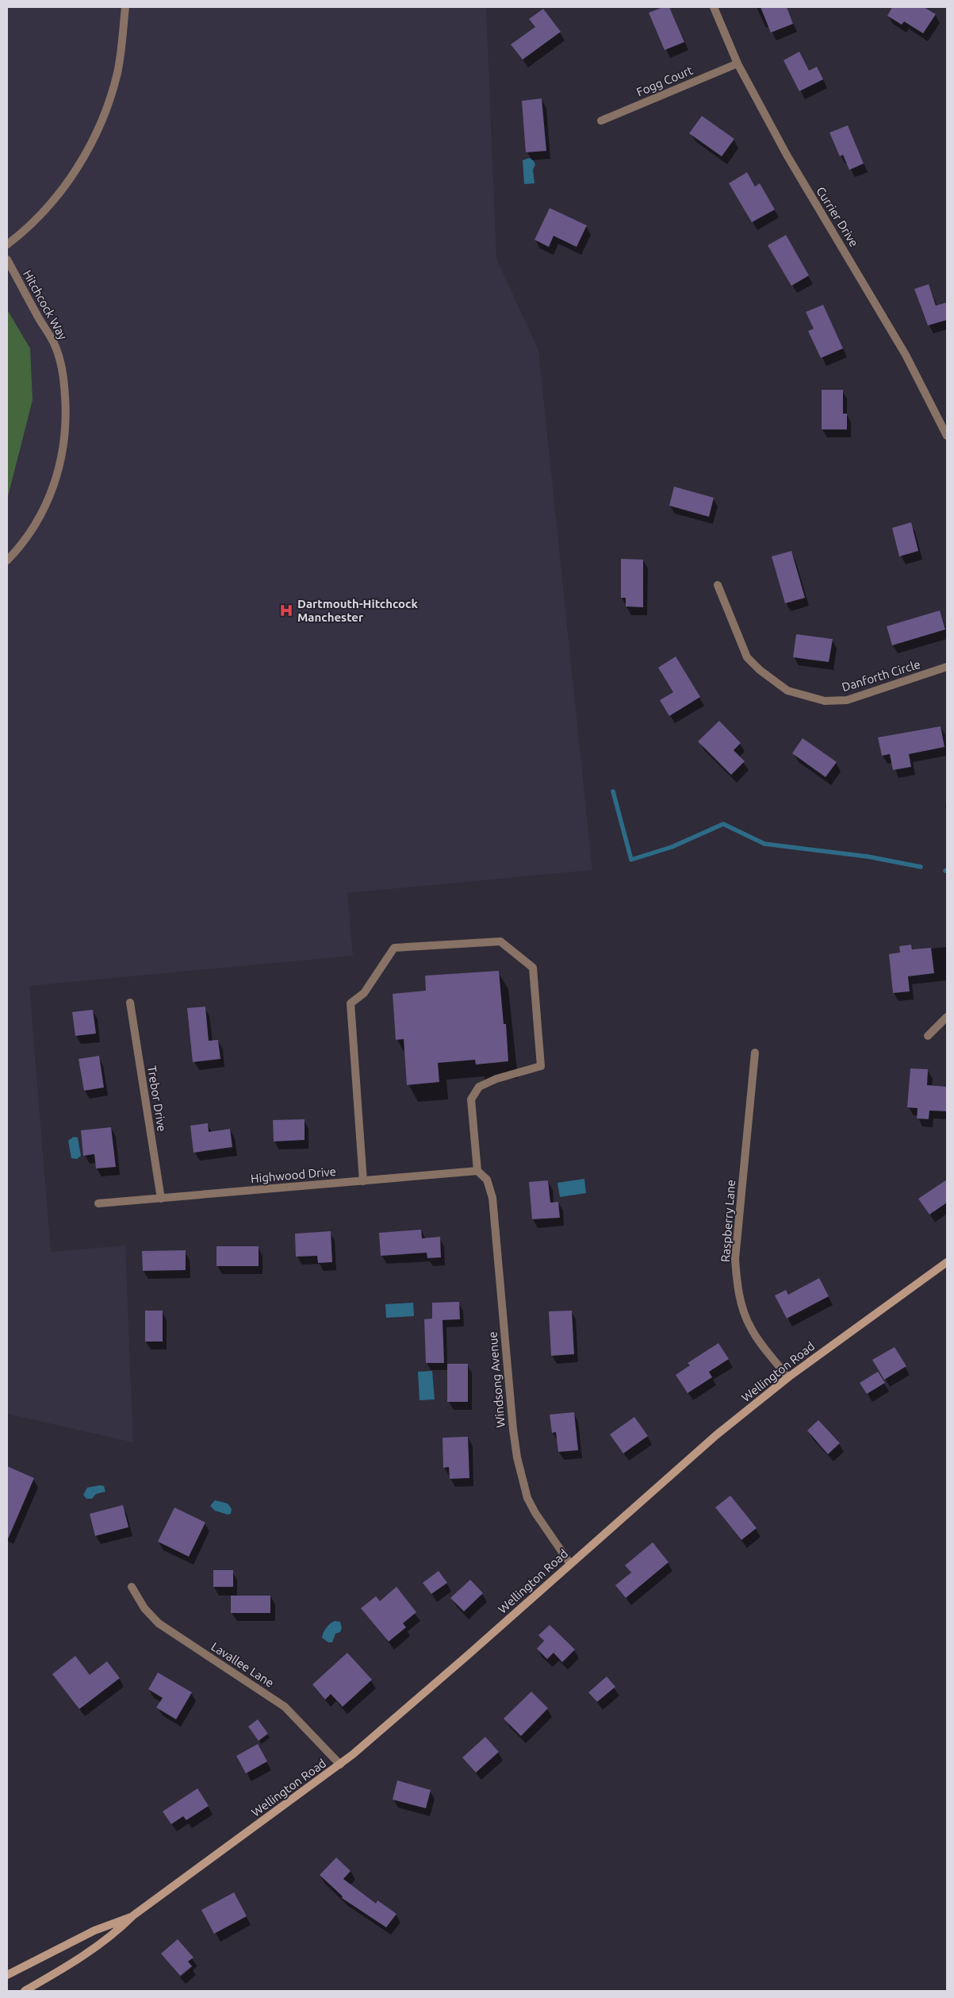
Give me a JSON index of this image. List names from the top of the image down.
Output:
{
  "streets": {
    "main road": ["Wellington Road"],
    "street": [
      "Fogg Court",
      "Currier Drive",
      "Hitchcock Way",
      "Danforth Circle",
      "Trebor Drive",
      "Highwood Drive",
      "Raspberry Lane",
      "Windsong Avenue",
      "Lavallee Lane"
    ]
  },
  "crossings": [
    ["Fogg Court", "Currier Drive"],
    ["Trebor Drive", "Highwood Drive"],
    ["Highwood Drive", "Windsong Avenue"],
    ["Raspberry Lane", "Wellington Road"],
    ["Wellington Road", "Windsong Avenue"],
    ["Wellington Road", "Lavallee Lane"]
  ],
  "places": {
    "hospital": ["Dartmouth-Hitchcock Manchester"]
  }
}
